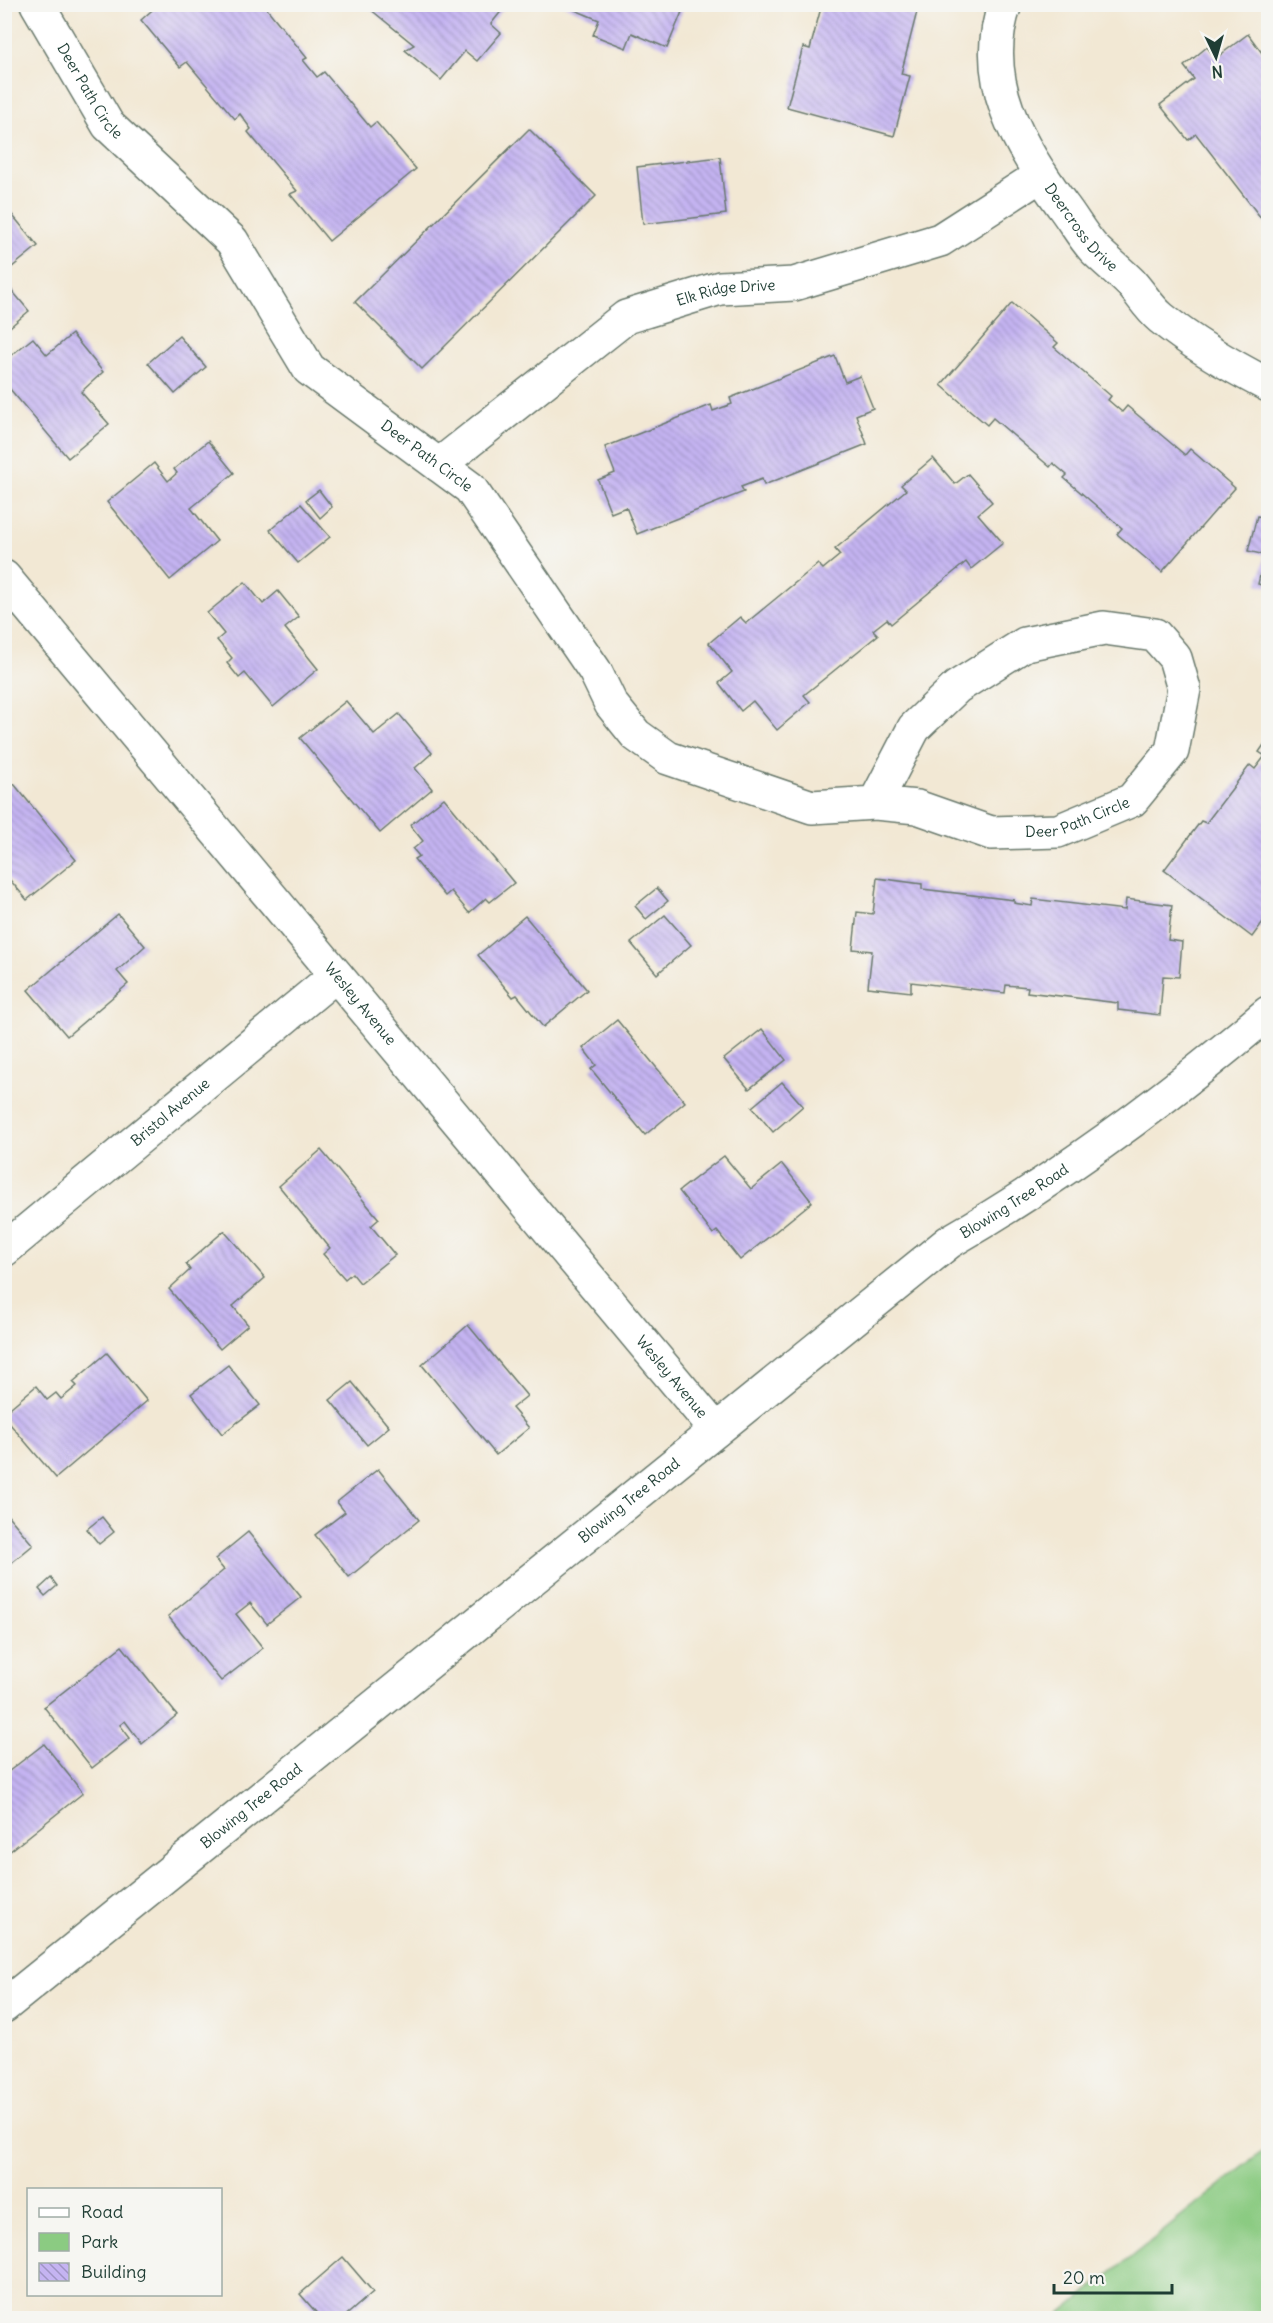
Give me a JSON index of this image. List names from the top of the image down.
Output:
{
  "streets": {
    "street": [
      "Deer Path Circle",
      "Deercross Drive",
      "Elk Ridge Drive",
      "Wesley Avenue",
      "Bristol Avenue",
      "Blowing Tree Road"
    ]
  },
  "crossings": [
    ["Deer Path Circle", "Elk Ridge Drive"],
    ["Deercross Drive", "Elk Ridge Drive"],
    ["Wesley Avenue", "Bristol Avenue"],
    ["Wesley Avenue", "Blowing Tree Road"]
  ],
  "legend": ["Road", "Park", "Building"],
  "scale_bar": "20 m",
  "north": "bottom"
}
